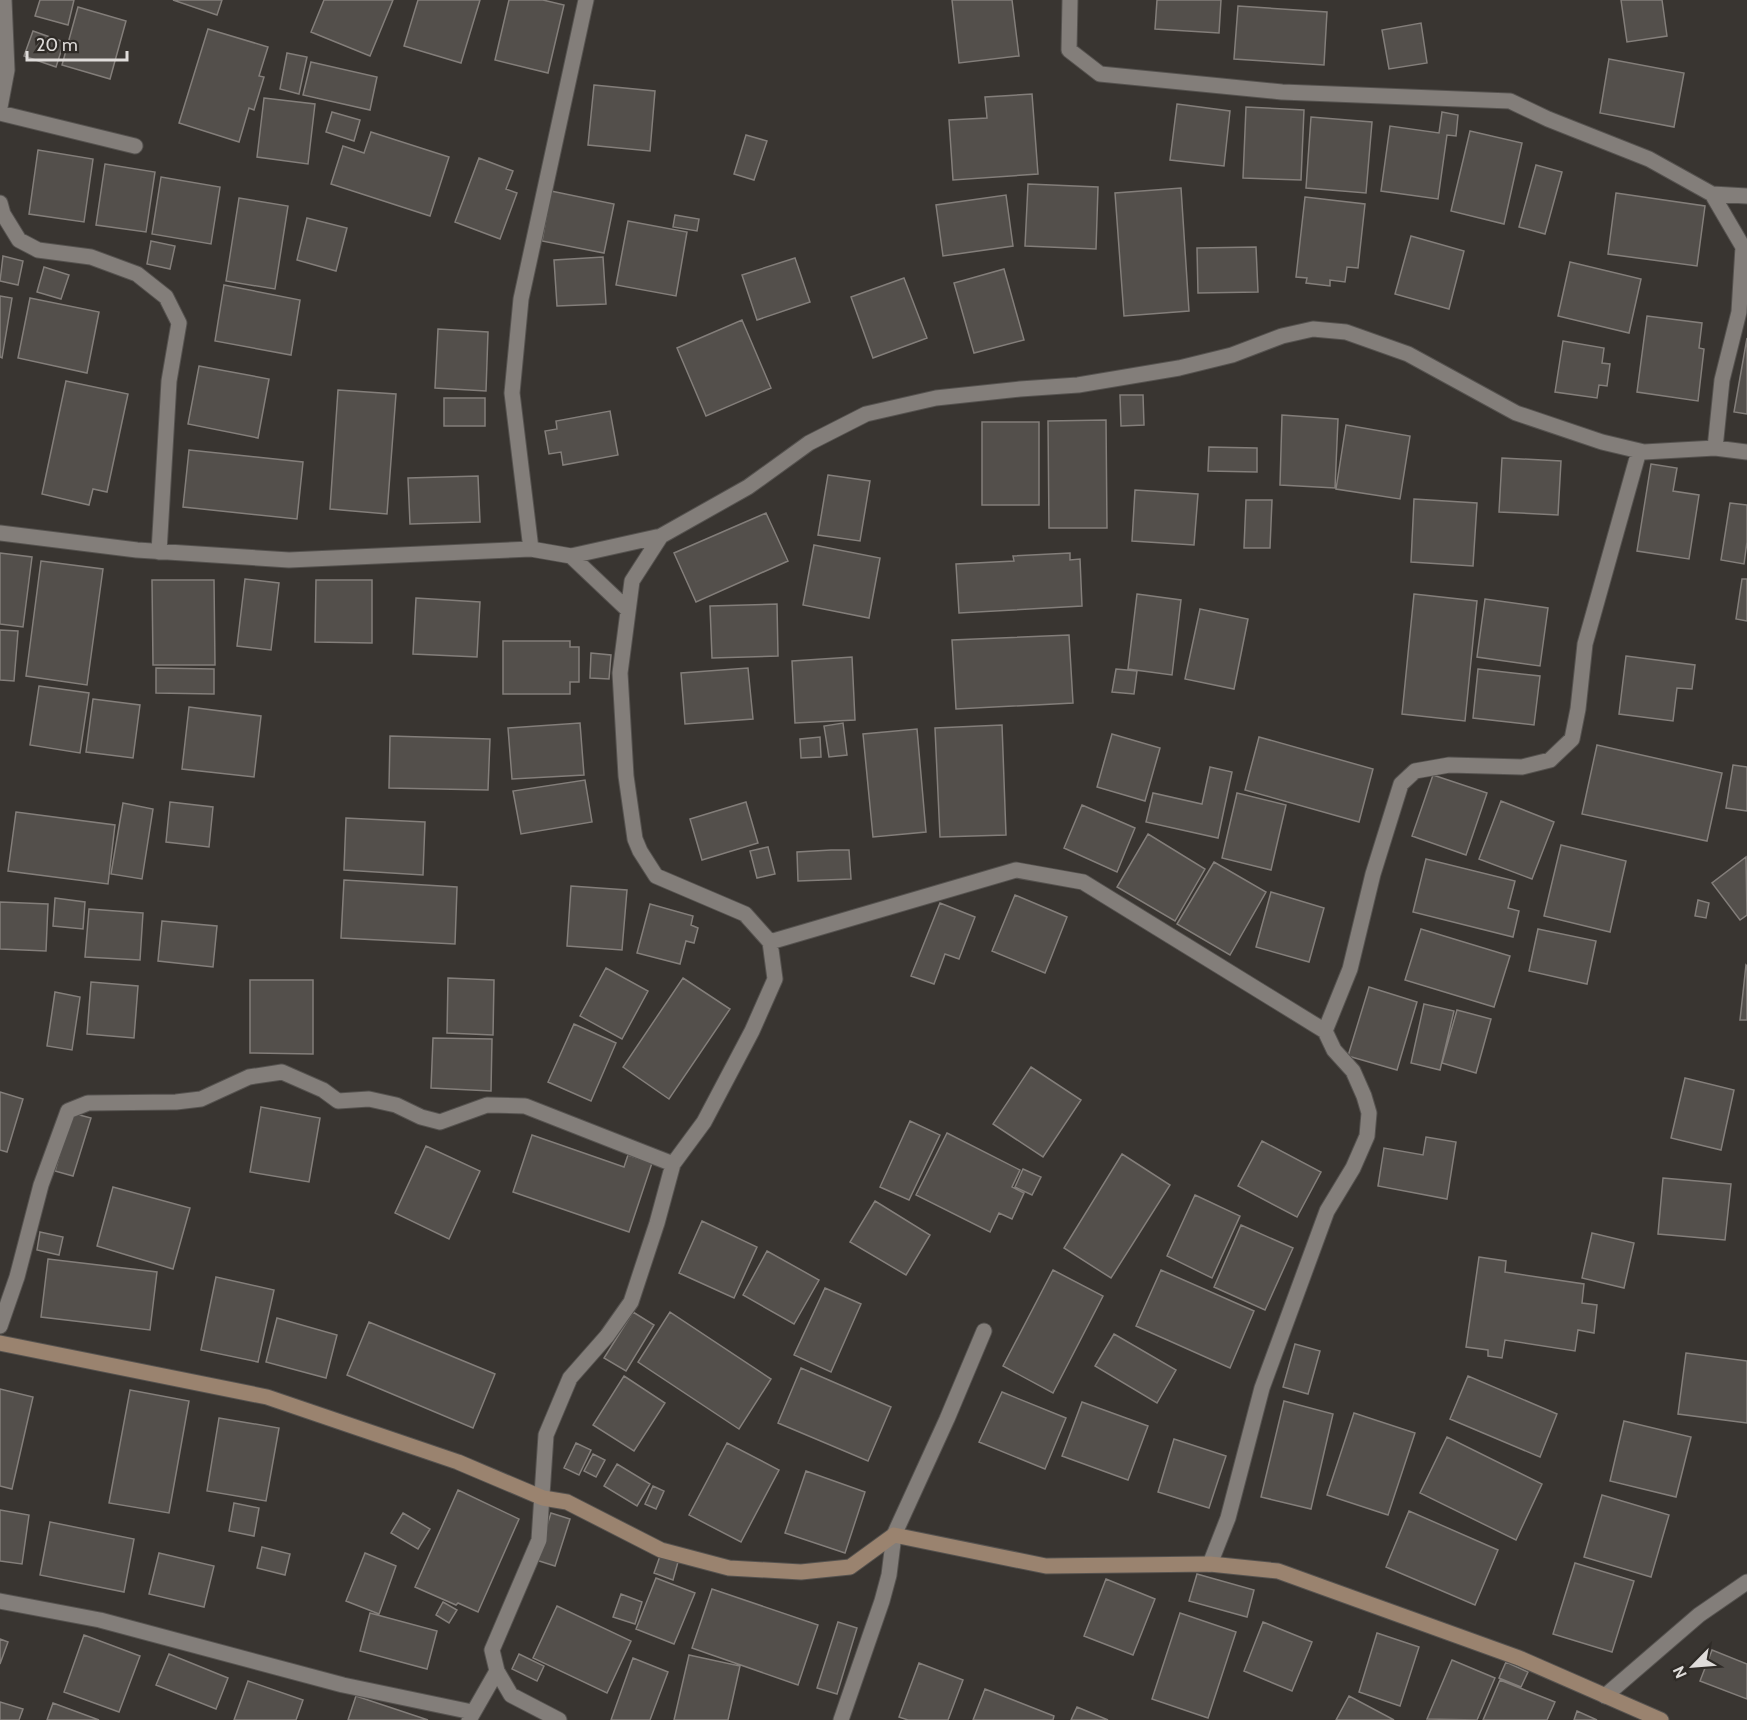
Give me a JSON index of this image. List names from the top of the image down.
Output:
{
  "scale_bar": "20 m",
  "north": "bottom left"
}
